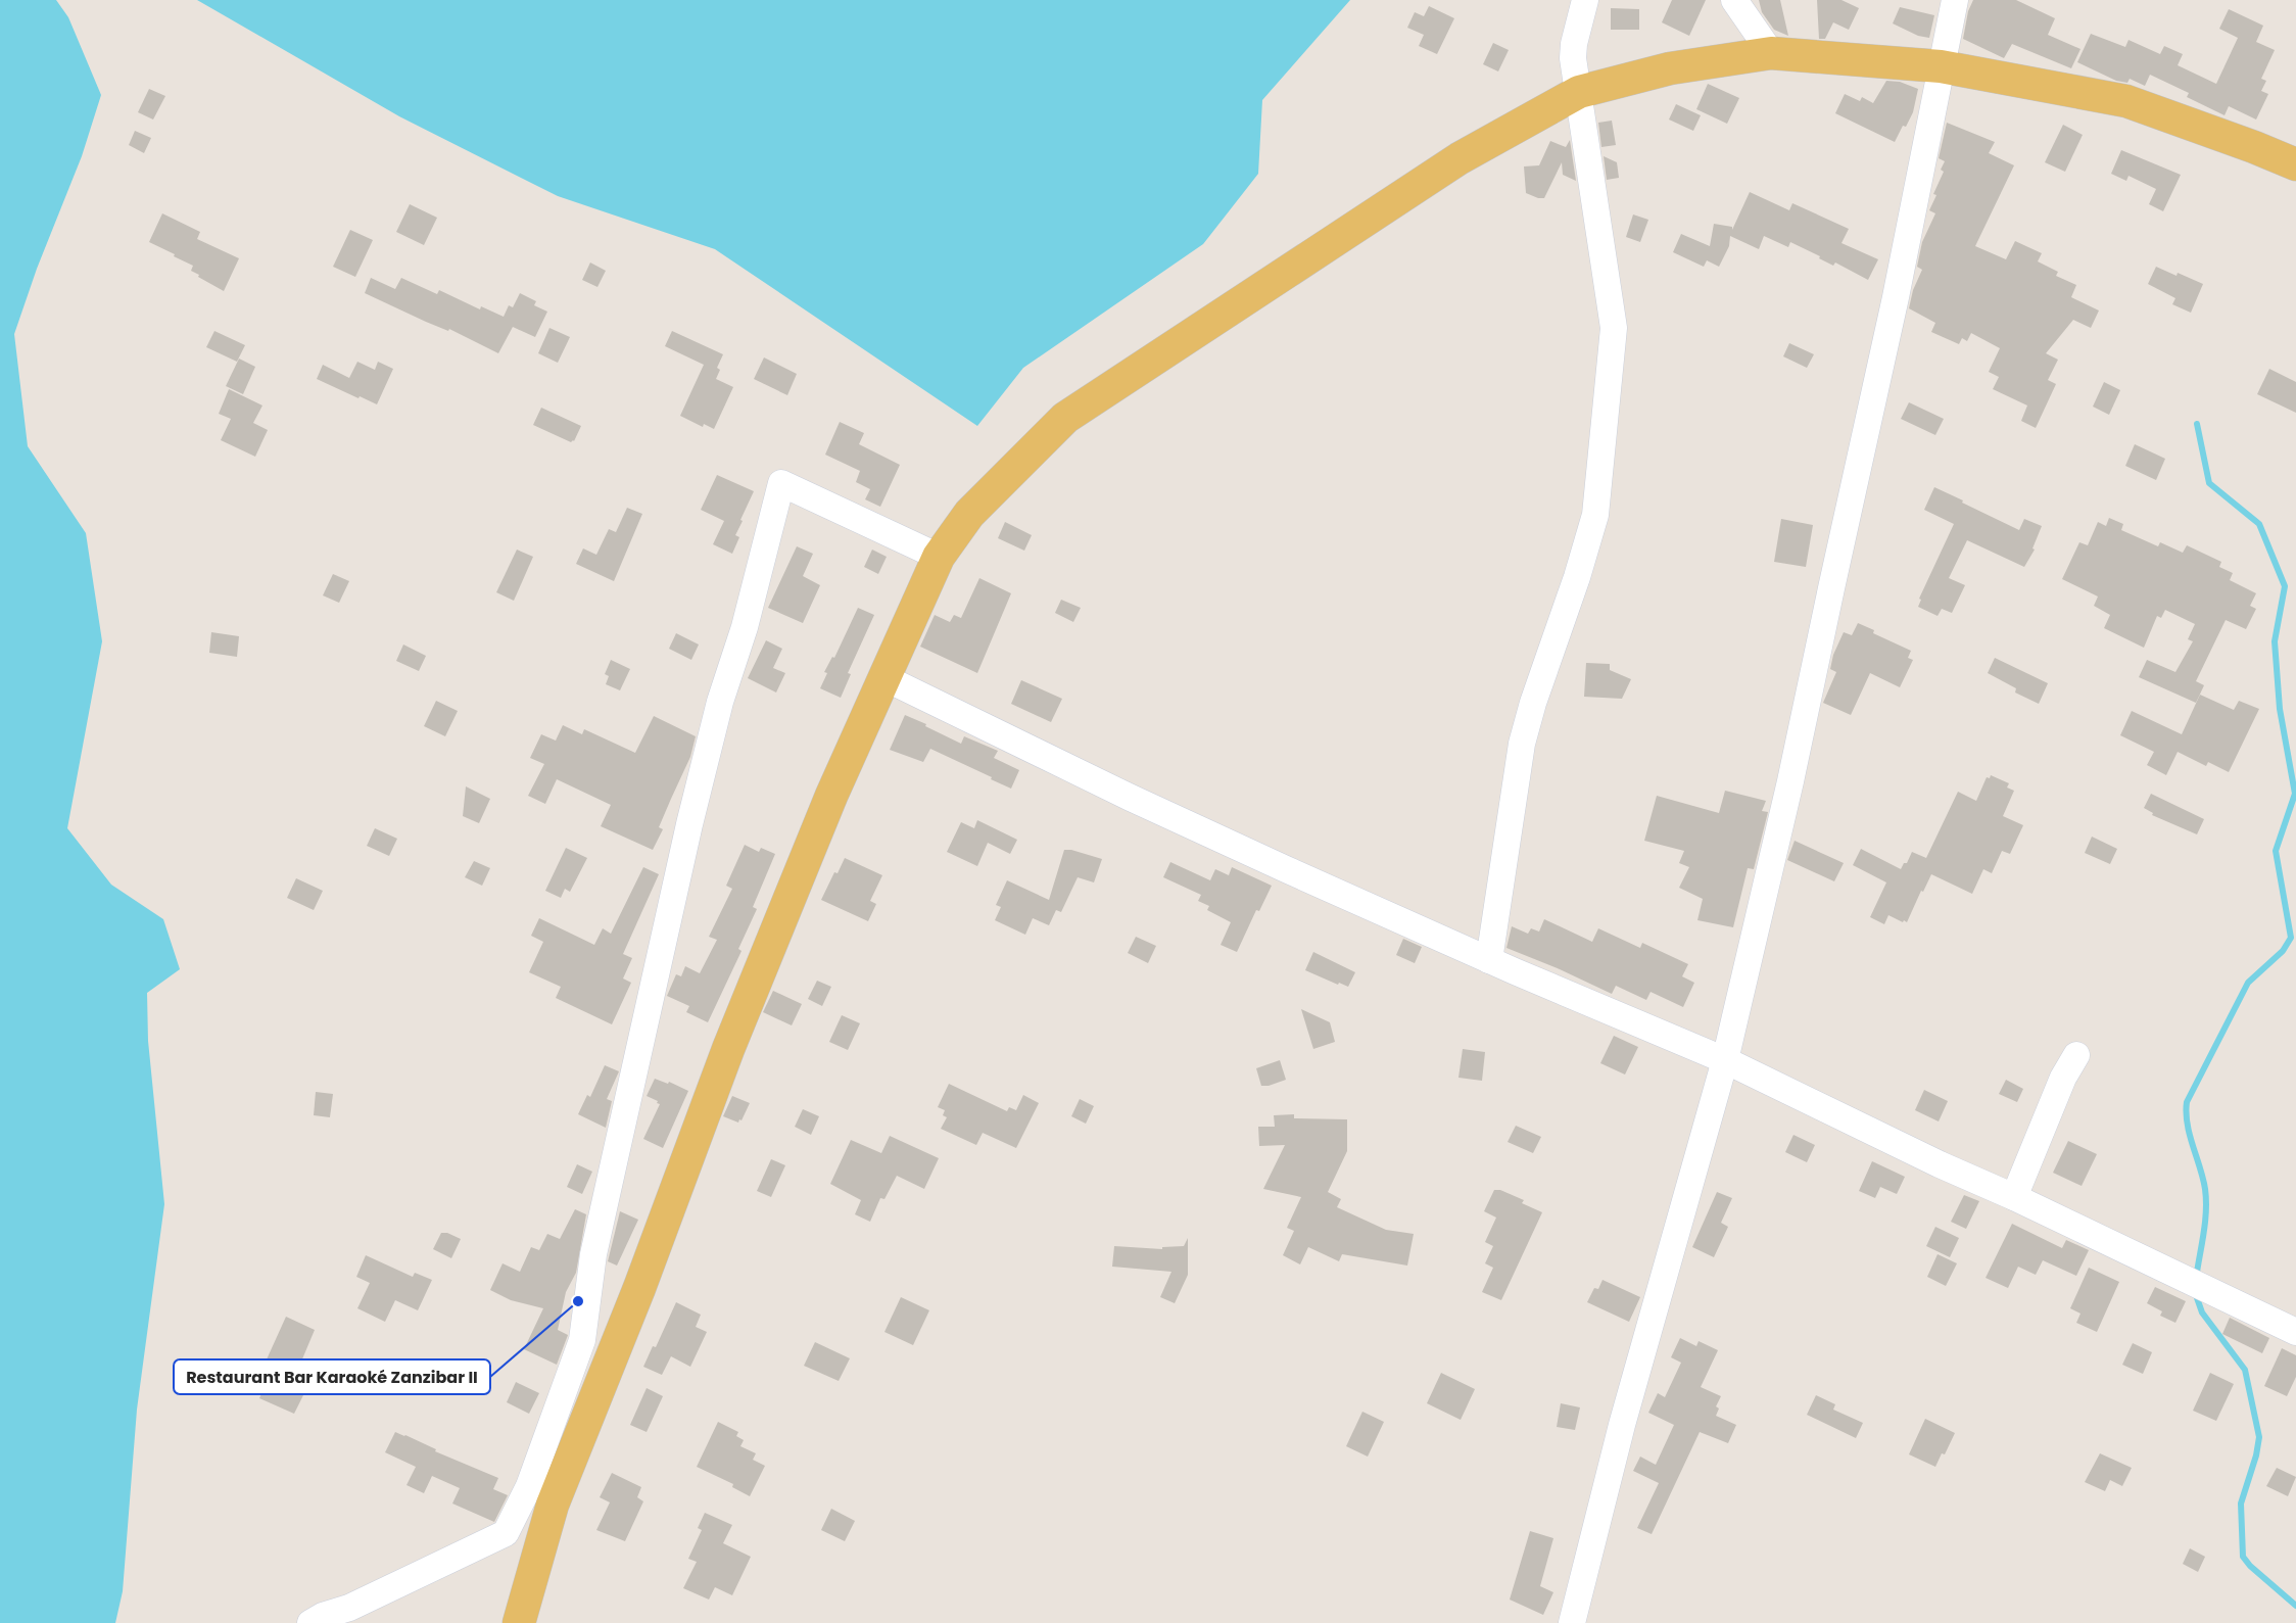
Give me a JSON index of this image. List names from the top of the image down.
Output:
{
  "places": ["Restaurant Bar Karaoké Zanzibar II"]
}
